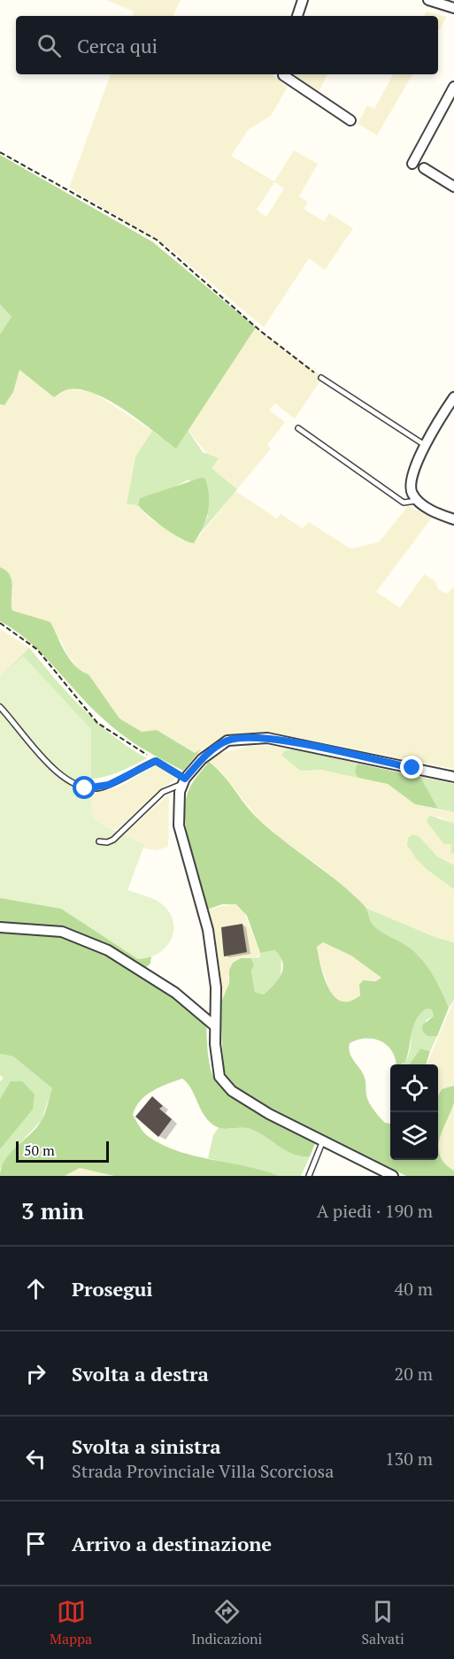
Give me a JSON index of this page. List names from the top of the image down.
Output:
{
  "scale_bar": "50 m",
  "page": {
    "search": "Cerca qui",
    "scale": "50 m",
    "heading": ["3 min", "A piedi · 190 m"],
    "list": [
      ["Prosegui", "40 m"],
      ["Svolta a destra", "20 m"],
      ["Svolta a sinistra", "Strada Provinciale Villa Scorciosa", "130 m"],
      "Arrivo a destinazione"
    ],
    "nav": ["Mappa", "Indicazioni", "Salvati"]
  }
}
